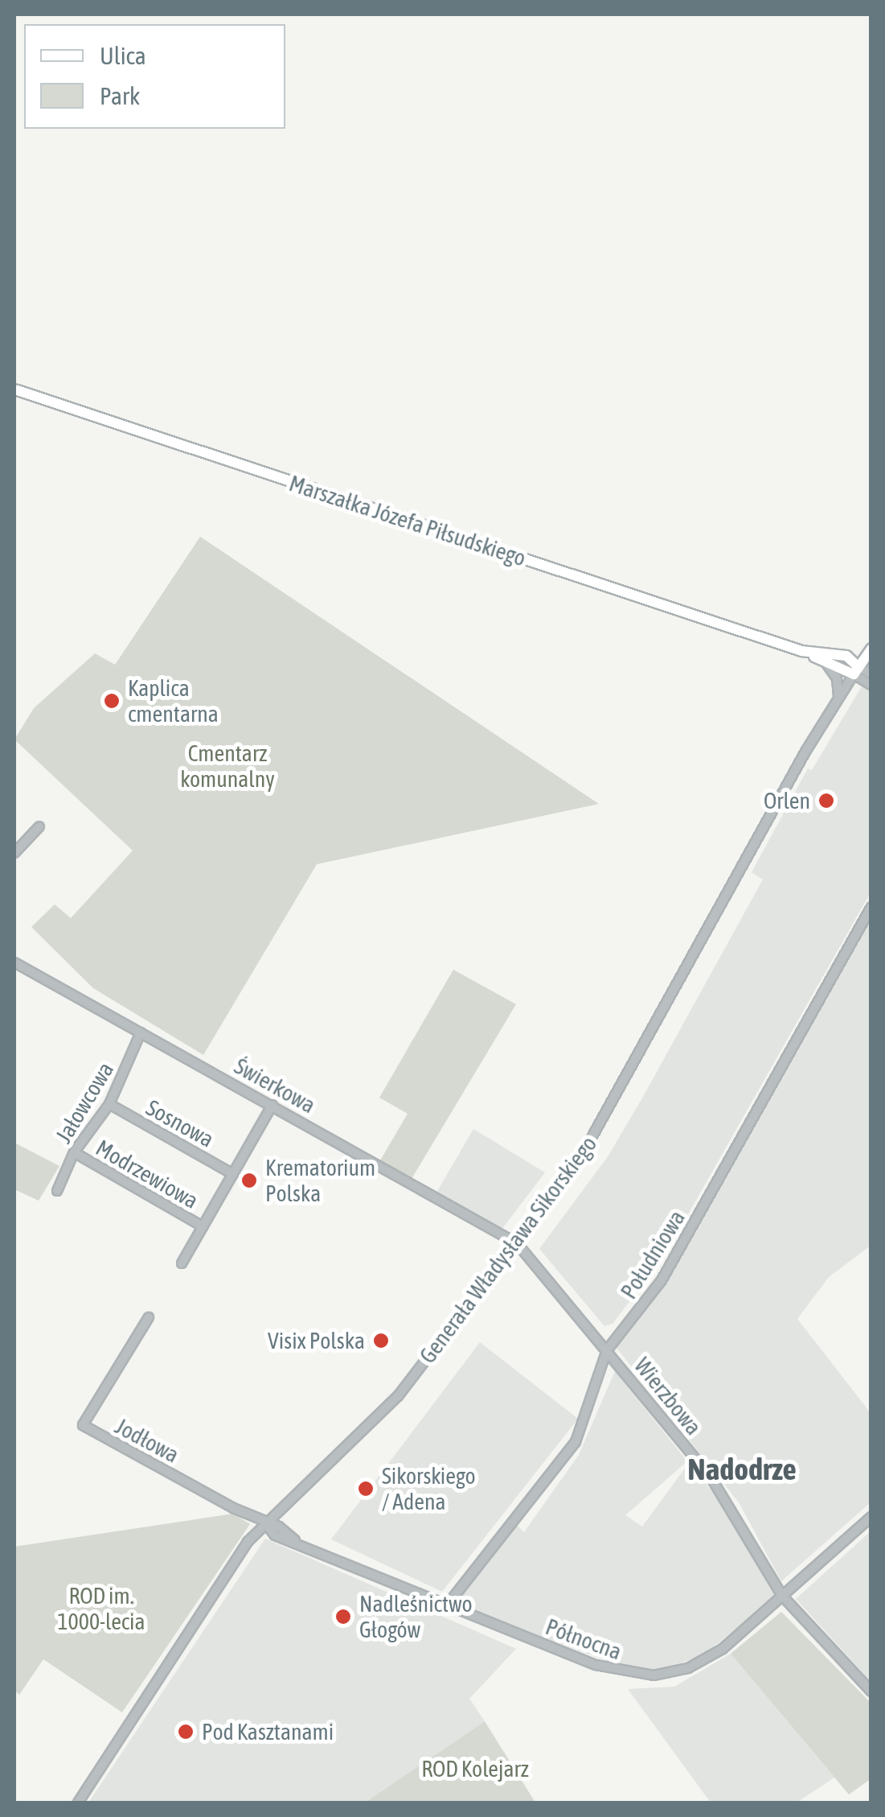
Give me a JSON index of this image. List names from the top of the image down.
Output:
{
  "streets": {
    "main road": ["Marszałka Józefa Piłsudskiego", "Generała Władysława Sikorskiego"],
    "street": [
      "Świerkowa",
      "Jałowcowa",
      "Sosnowa",
      "Modrzewiowa",
      "Południowa",
      "Wierzbowa",
      "Jodłowa",
      "Północna"
    ]
  },
  "crossings": [
    ["Marszałka Józefa Piłsudskiego", "Generała Władysława Sikorskiego"],
    ["Świerkowa", "Jałowcowa"],
    ["Świerkowa", "Generała Władysława Sikorskiego"],
    ["Świerkowa", "Wierzbowa"],
    ["Jałowcowa", "Sosnowa"],
    ["Jałowcowa", "Modrzewiowa"],
    ["Generała Władysława Sikorskiego", "Wierzbowa"],
    ["Generała Władysława Sikorskiego", "Jodłowa"],
    ["Generała Władysława Sikorskiego", "Północna"],
    ["Południowa", "Wierzbowa"],
    ["Południowa", "Północna"],
    ["Wierzbowa", "Północna"],
    ["Jodłowa", "Północna"]
  ],
  "districts": ["Nadodrze"],
  "parks": ["Cmentarz komunalny", "ROD im. 1000-lecia", "ROD Kolejarz"],
  "places": [
    "Kaplica cmentarna",
    "Orlen",
    "Krematorium Polska",
    "Visix Polska",
    "Sikorskiego / Adena",
    "Nadleśnictwo Głogów",
    "Pod Kasztanami"
  ],
  "legend": ["Ulica", "Park"]
}
